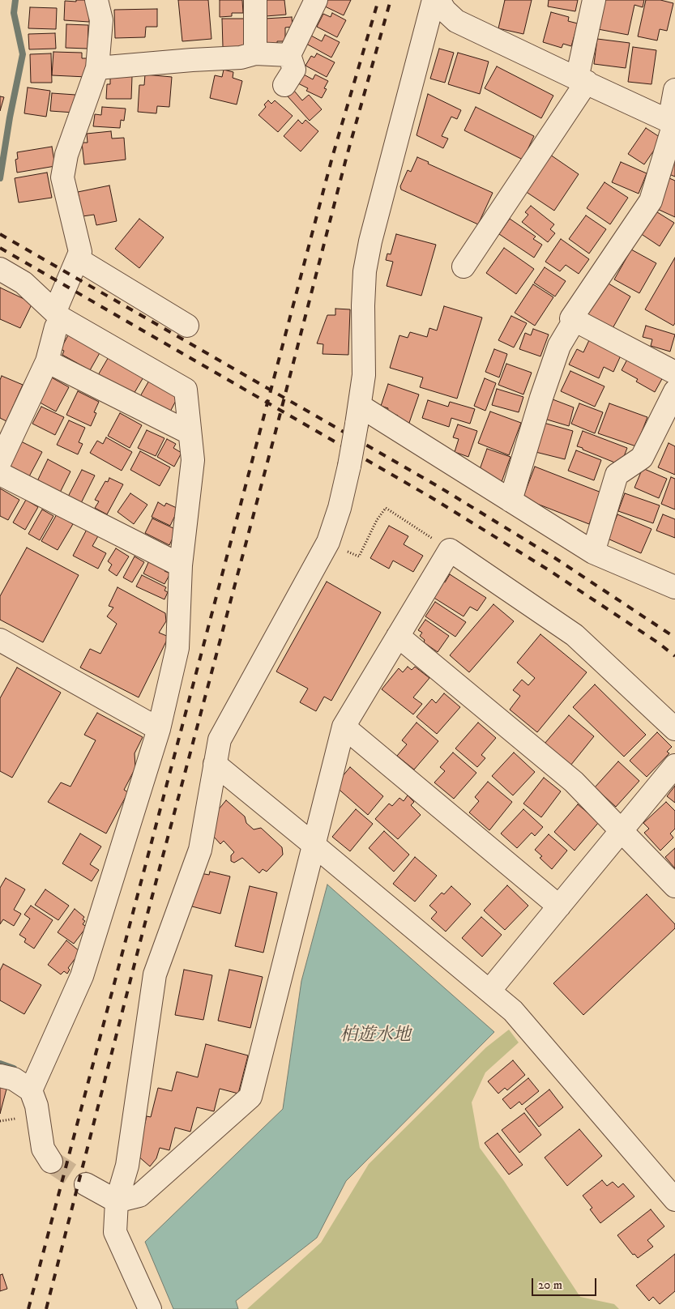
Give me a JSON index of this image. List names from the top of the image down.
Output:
{
  "water": ["柏遊水地"],
  "scale_bar": "20 m"
}
